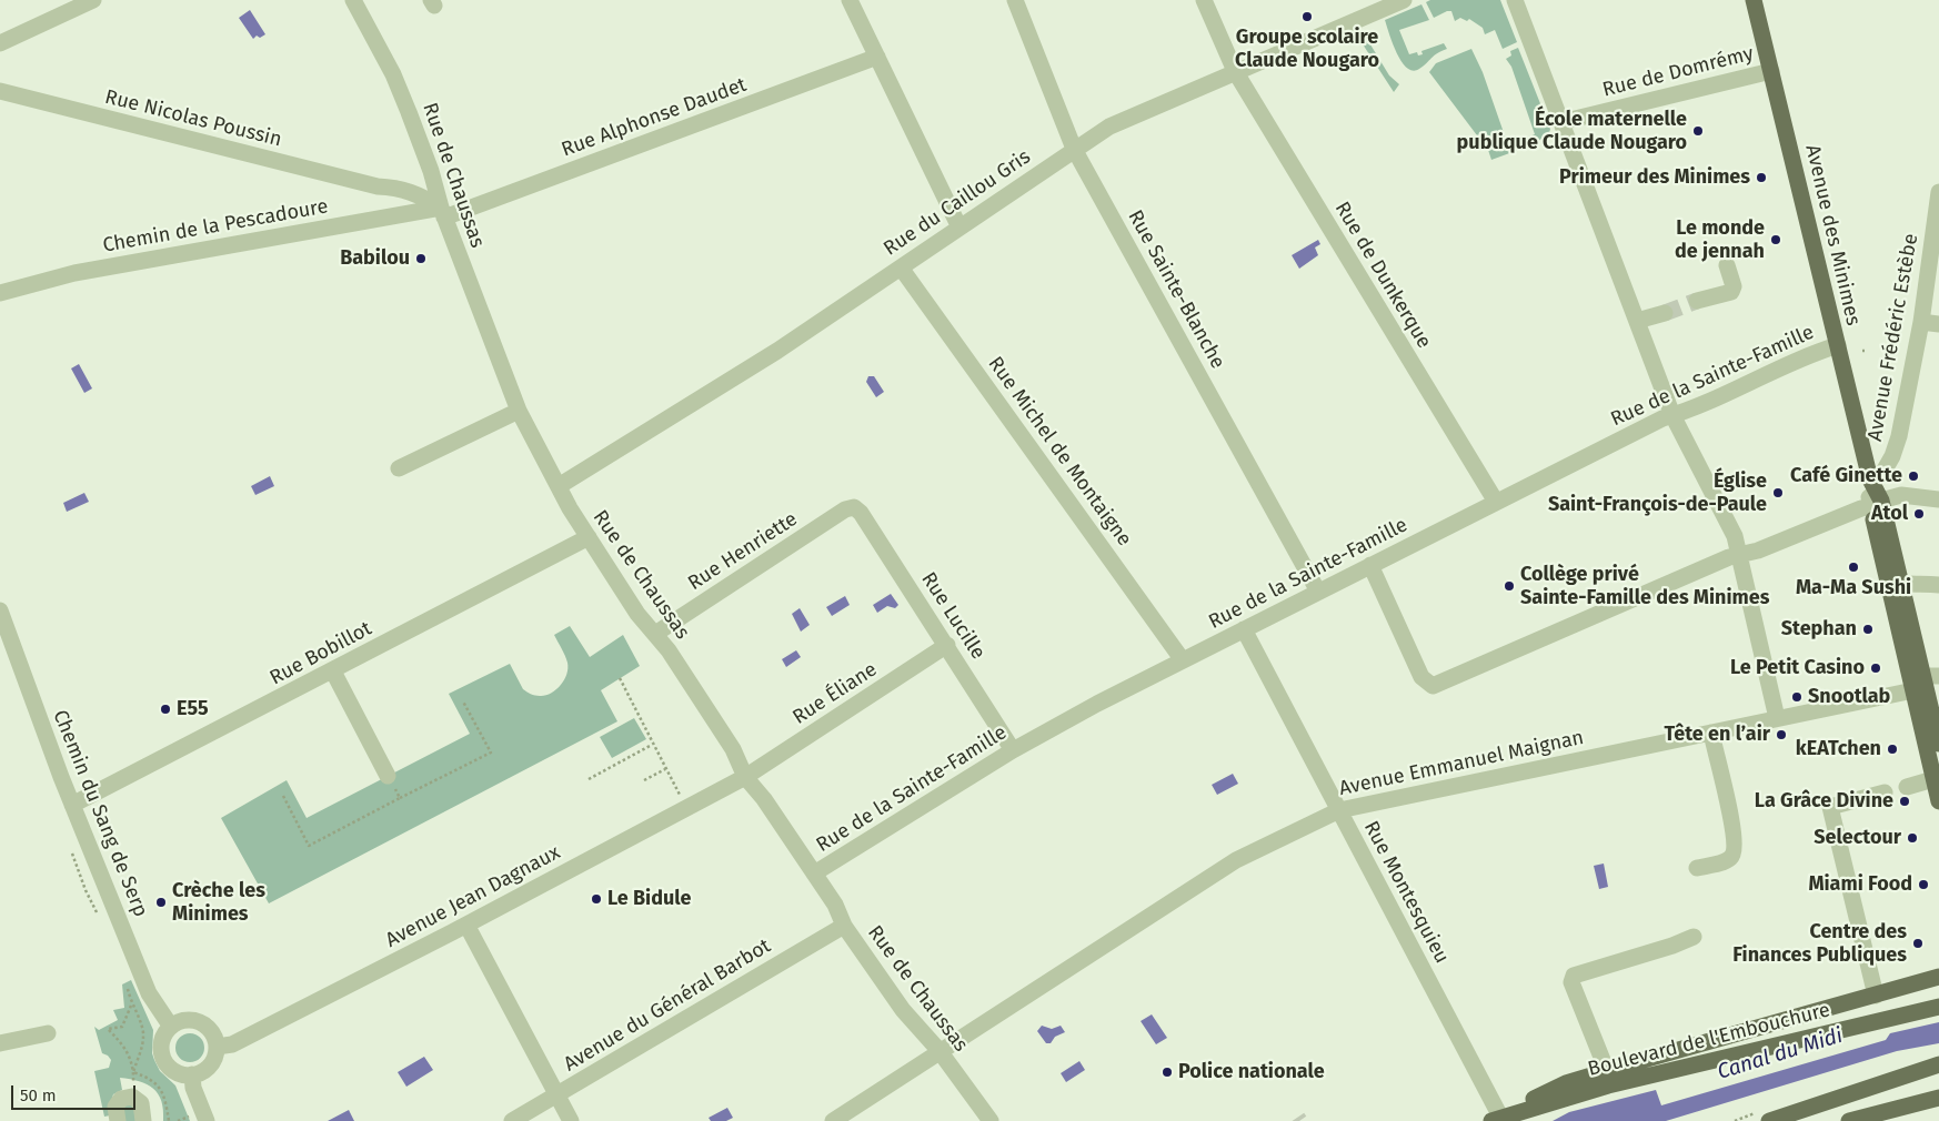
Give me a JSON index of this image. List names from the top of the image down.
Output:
{
  "streets": {
    "main road": ["Avenue des Minimes", "Boulevard de l'Embouchure"],
    "street": [
      "Rue de Domrémy",
      "Rue Alphonse Daudet",
      "Rue Nicolas Poussin",
      "Rue de Chaussas",
      "Rue du Caillou Gris",
      "Chemin de la Pescadoure",
      "Rue de Dunkerque",
      "Rue Sainte-Blanche",
      "Avenue Frédéric Estèbe",
      "Rue de la Sainte-Famille",
      "Rue Michel de Montaigne",
      "Rue Henriette",
      "Rue Lucille",
      "Rue Bobillot",
      "Rue Éliane",
      "Avenue Emmanuel Maignan",
      "Chemin du Sang de Serp",
      "Rue Montesquieu",
      "Avenue Jean Dagnaux",
      "Avenue du Général Barbot"
    ]
  },
  "crossings": [
    ["Rue de Domrémy", "Avenue des Minimes"],
    ["Rue Alphonse Daudet", "Rue Nicolas Poussin"],
    ["Rue Alphonse Daudet", "Rue de Chaussas"],
    ["Rue Alphonse Daudet", "Chemin de la Pescadoure"],
    ["Rue Nicolas Poussin", "Rue de Chaussas"],
    ["Rue Nicolas Poussin", "Chemin de la Pescadoure"],
    ["Rue de Chaussas", "Rue du Caillou Gris"],
    ["Rue de Chaussas", "Chemin de la Pescadoure"],
    ["Rue de Chaussas", "Rue de la Sainte-Famille"],
    ["Rue de Chaussas", "Rue Henriette"],
    ["Rue de Chaussas", "Rue Bobillot"],
    ["Rue de Chaussas", "Rue Éliane"],
    ["Rue de Chaussas", "Avenue Emmanuel Maignan"],
    ["Rue de Chaussas", "Avenue Jean Dagnaux"],
    ["Rue de Chaussas", "Avenue du Général Barbot"],
    ["Rue du Caillou Gris", "Rue de Dunkerque"],
    ["Rue du Caillou Gris", "Rue Sainte-Blanche"],
    ["Rue du Caillou Gris", "Rue Michel de Montaigne"],
    ["Avenue des Minimes", "Avenue Frédéric Estèbe"],
    ["Avenue des Minimes", "Rue de la Sainte-Famille"],
    ["Avenue des Minimes", "Avenue Emmanuel Maignan"],
    ["Rue de Dunkerque", "Rue de la Sainte-Famille"],
    ["Rue Sainte-Blanche", "Rue de la Sainte-Famille"],
    ["Rue de la Sainte-Famille", "Rue Michel de Montaigne"],
    ["Rue de la Sainte-Famille", "Rue Lucille"],
    ["Rue de la Sainte-Famille", "Rue Montesquieu"],
    ["Rue Henriette", "Rue Lucille"],
    ["Rue Lucille", "Rue Éliane"],
    ["Rue Bobillot", "Chemin du Sang de Serp"],
    ["Rue Éliane", "Avenue Jean Dagnaux"],
    ["Avenue Emmanuel Maignan", "Rue Montesquieu"],
    ["Chemin du Sang de Serp", "Avenue Jean Dagnaux"],
    ["Rue Montesquieu", "Boulevard de l'Embouchure"]
  ],
  "water": ["Canal du Midi"],
  "places": [
    "Groupe scolaire Claude Nougaro",
    "École maternelle publique Claude Nougaro",
    "Primeur des Minimes",
    "Le monde de jennah",
    "Babilou",
    "Café Ginette",
    "Église Saint-François-de-Paule",
    "Atol",
    "Ma-Ma Sushi",
    "Collège privé Sainte-Famille des Minimes",
    "Stephan",
    "Le Petit Casino",
    "Snootlab",
    "E55",
    "Tête en l’air",
    "kEATchen",
    "La Grâce Divine",
    "Selectour",
    "Miami Food",
    "Le Bidule",
    "Crèche les Minimes",
    "Centre des Finances Publiques",
    "Police nationale"
  ],
  "scale_bar": "50 m"
}
